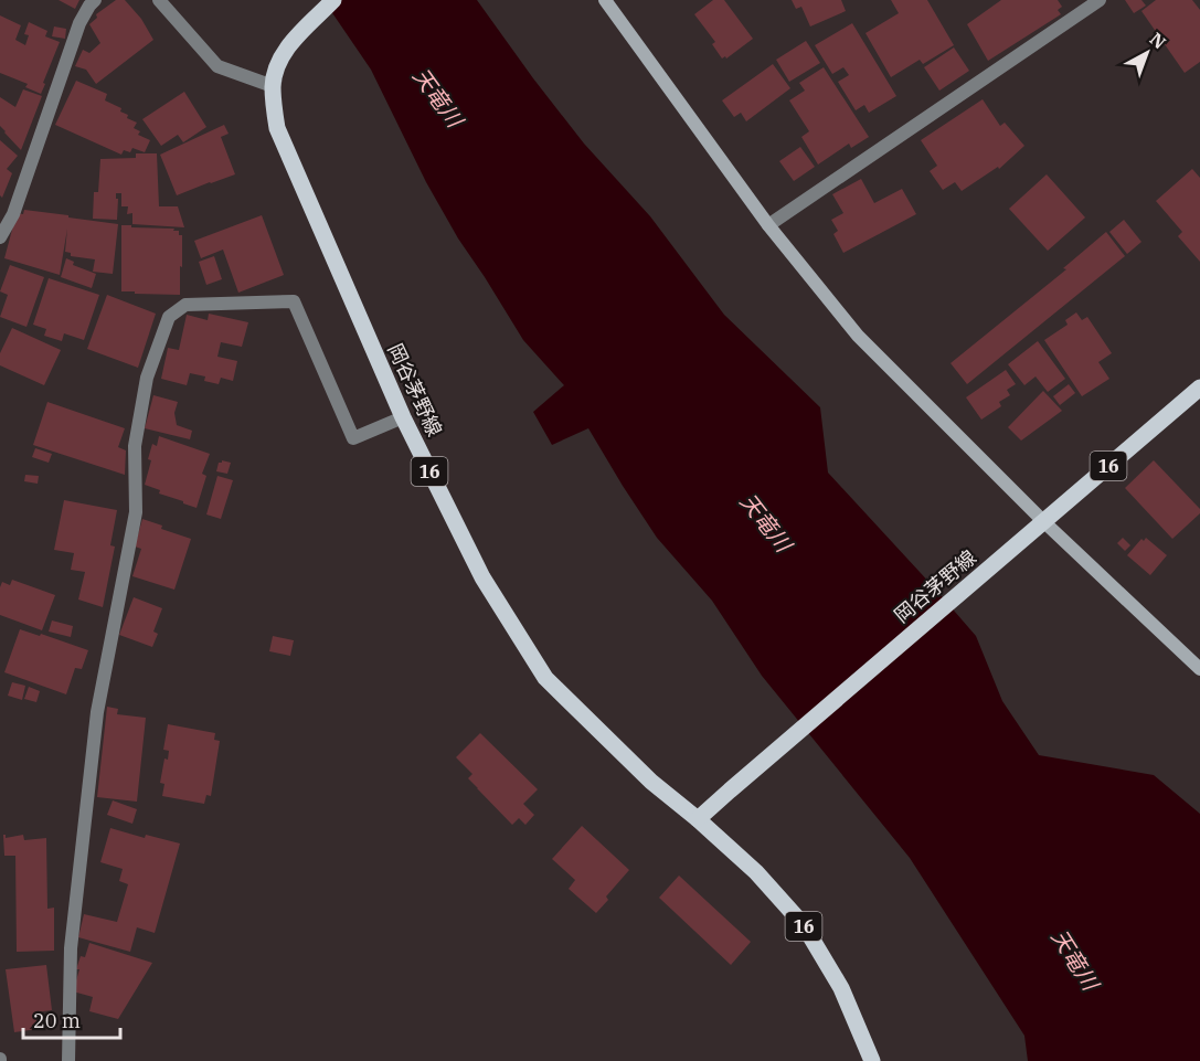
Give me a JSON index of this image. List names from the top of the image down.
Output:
{
  "streets": {
    "main road": ["岡谷茅野線", "16"]
  },
  "water": ["天竜川"],
  "scale_bar": "20 m",
  "north": "top right"
}
